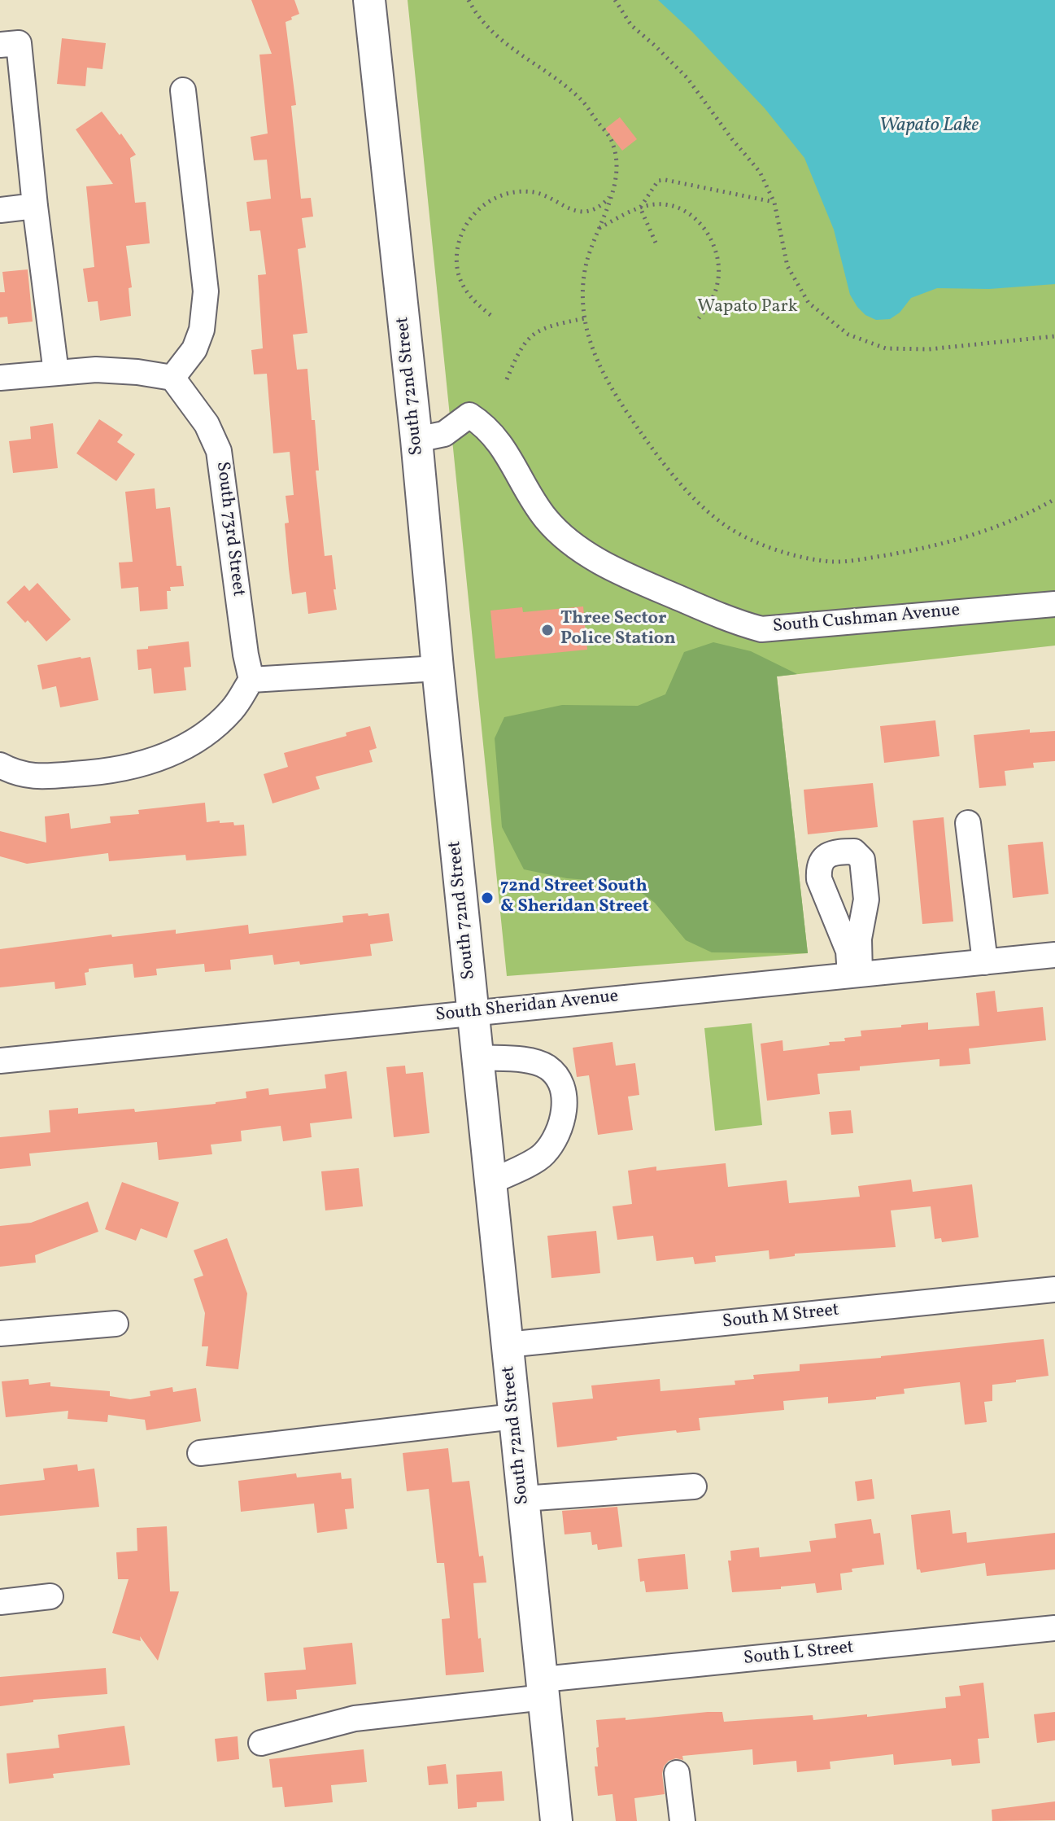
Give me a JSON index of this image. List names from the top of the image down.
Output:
{
  "streets": {
    "main road": ["South 72nd Street"],
    "street": [
      "South 73rd Street",
      "South Cushman Avenue",
      "South Sheridan Avenue",
      "South M Street",
      "South L Street"
    ]
  },
  "crossings": [
    ["South 72nd Street", "South Cushman Avenue"],
    ["South 72nd Street", "South Sheridan Avenue"],
    ["South 72nd Street", "South M Street"],
    ["South 72nd Street", "South L Street"]
  ],
  "water": ["Wapato Lake"],
  "parks": ["Wapato Park"],
  "places": ["Three Sector Police Station", "72nd Street South & Sheridan Street"]
}
